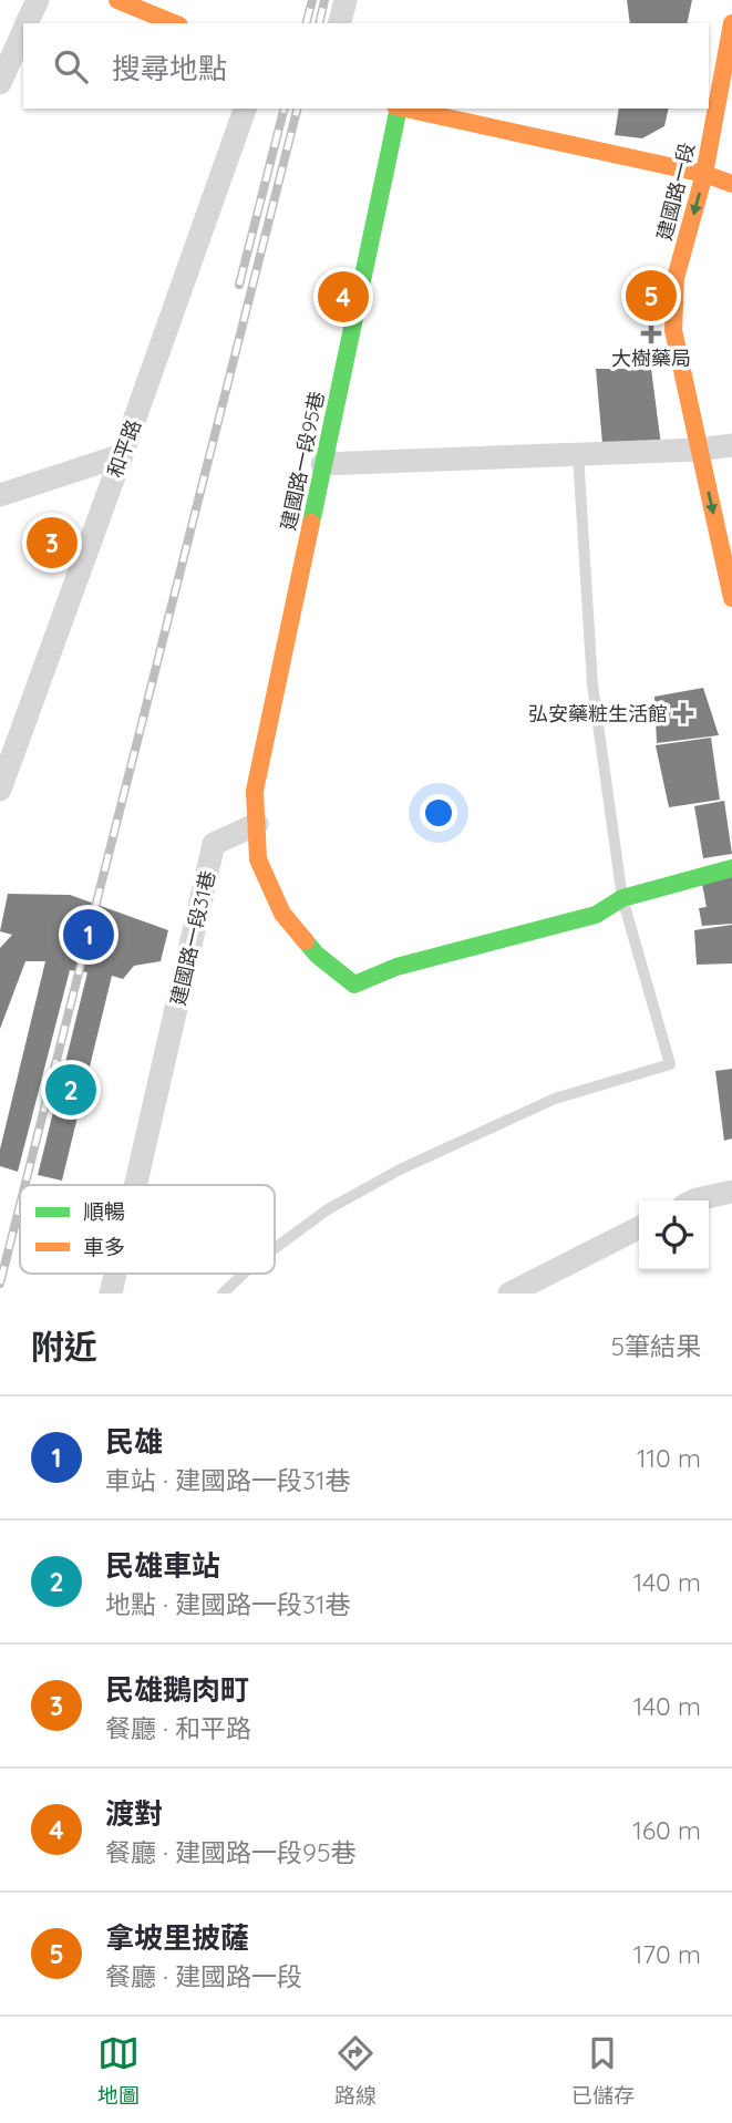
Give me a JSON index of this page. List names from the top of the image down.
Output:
{
  "streets": {
    "street": [
      "建國路一段",
      "和平路",
      "建國路一段95巷",
      "建國路一段31巷"
    ]
  },
  "crossings": [
    ["建國路一段95巷", "建國路一段31巷"]
  ],
  "one_way": ["建國路一段"],
  "places": {
    "health": ["大樹藥局", "弘安藥粧生活館"]
  },
  "legend": ["順暢", "車多"],
  "page": {
    "search": "搜尋地點",
    "pins": [
      "5",
      "4",
      "3",
      "1",
      "2"
    ],
    "heading": ["附近", "5筆結果"],
    "list": [
      {
        "mark": "1",
        "name": "民雄",
        "note": "車站 · 建國路一段31巷",
        "value": "110 m"
      },
      {
        "mark": "2",
        "name": "民雄車站",
        "note": "地點 · 建國路一段31巷",
        "value": "140 m"
      },
      {
        "mark": "3",
        "name": "民雄鵝肉町",
        "note": "餐廳 · 和平路",
        "value": "140 m"
      },
      {
        "mark": "4",
        "name": "渡對",
        "note": "餐廳 · 建國路一段95巷",
        "value": "160 m"
      },
      {
        "mark": "5",
        "name": "拿坡里披薩",
        "note": "餐廳 · 建國路一段",
        "value": "170 m"
      }
    ],
    "nav": ["地圖", "路線", "已儲存"]
  }
}
